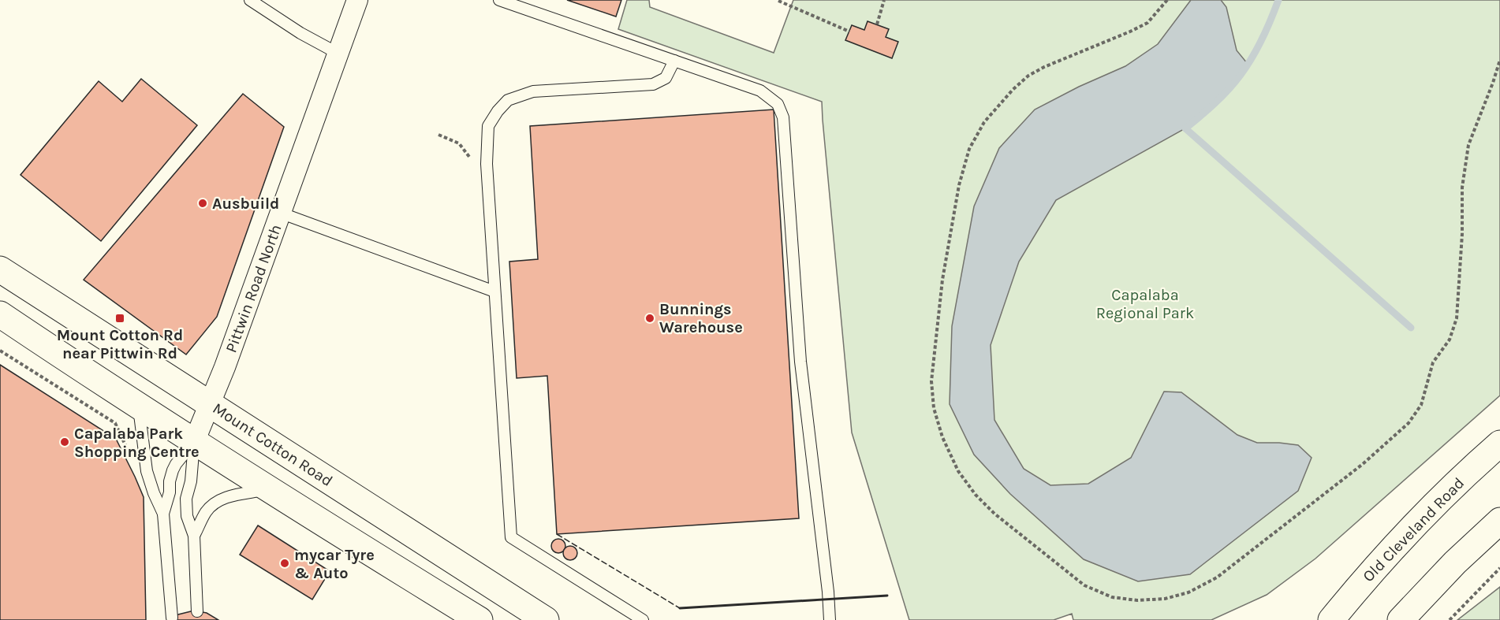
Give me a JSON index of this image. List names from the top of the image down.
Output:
{
  "streets": {
    "main road": ["Mount Cotton Road", "Old Cleveland Road"],
    "street": ["Pittwin Road North"]
  },
  "crossings": [
    ["Pittwin Road North", "Mount Cotton Road"]
  ],
  "parks": ["Capalaba Regional Park"],
  "places": {
    "other": [
      "Ausbuild",
      "Bunnings Warehouse",
      "Capalaba Park Shopping Centre",
      "mycar Tyre & Auto"
    ],
    "transit": ["Mount Cotton Rd near Pittwin Rd"]
  }
}
